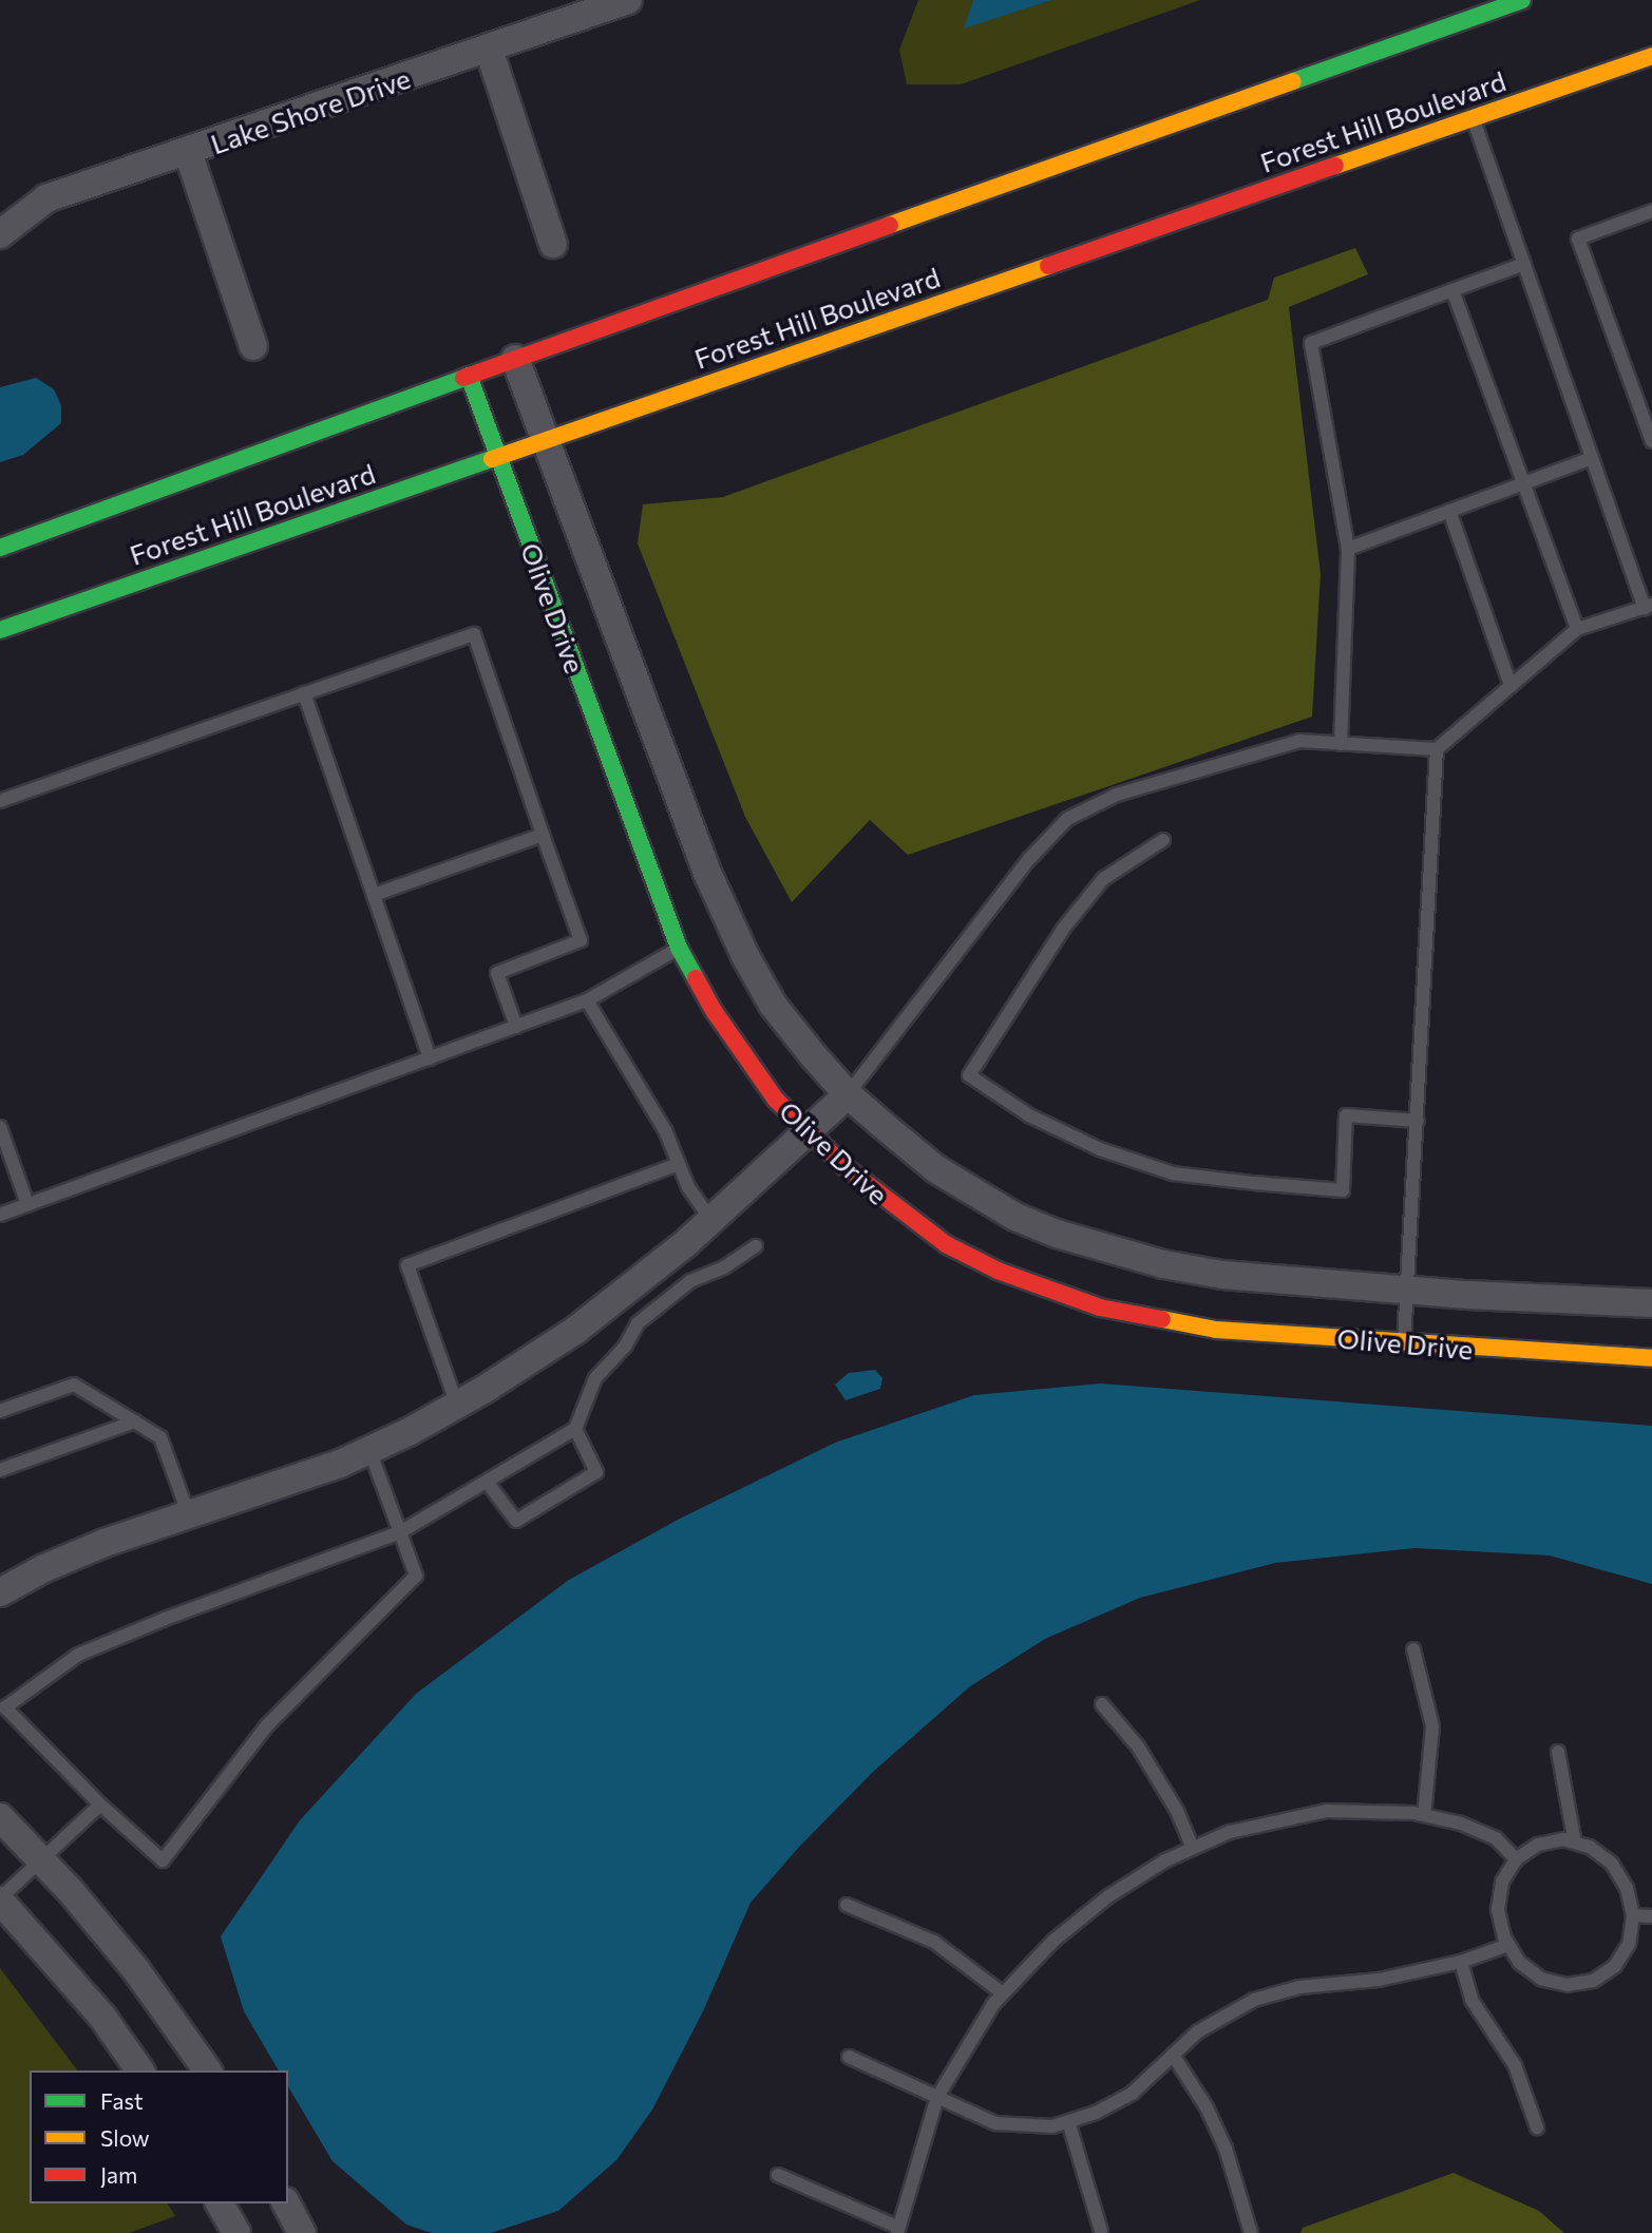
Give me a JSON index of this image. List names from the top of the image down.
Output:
{
  "streets": {
    "main road": ["Forest Hill Boulevard", "Olive Drive"],
    "street": ["Lake Shore Drive"]
  },
  "crossings": [
    ["Forest Hill Boulevard", "Olive Drive"]
  ],
  "legend": ["Fast", "Slow", "Jam"]
}
